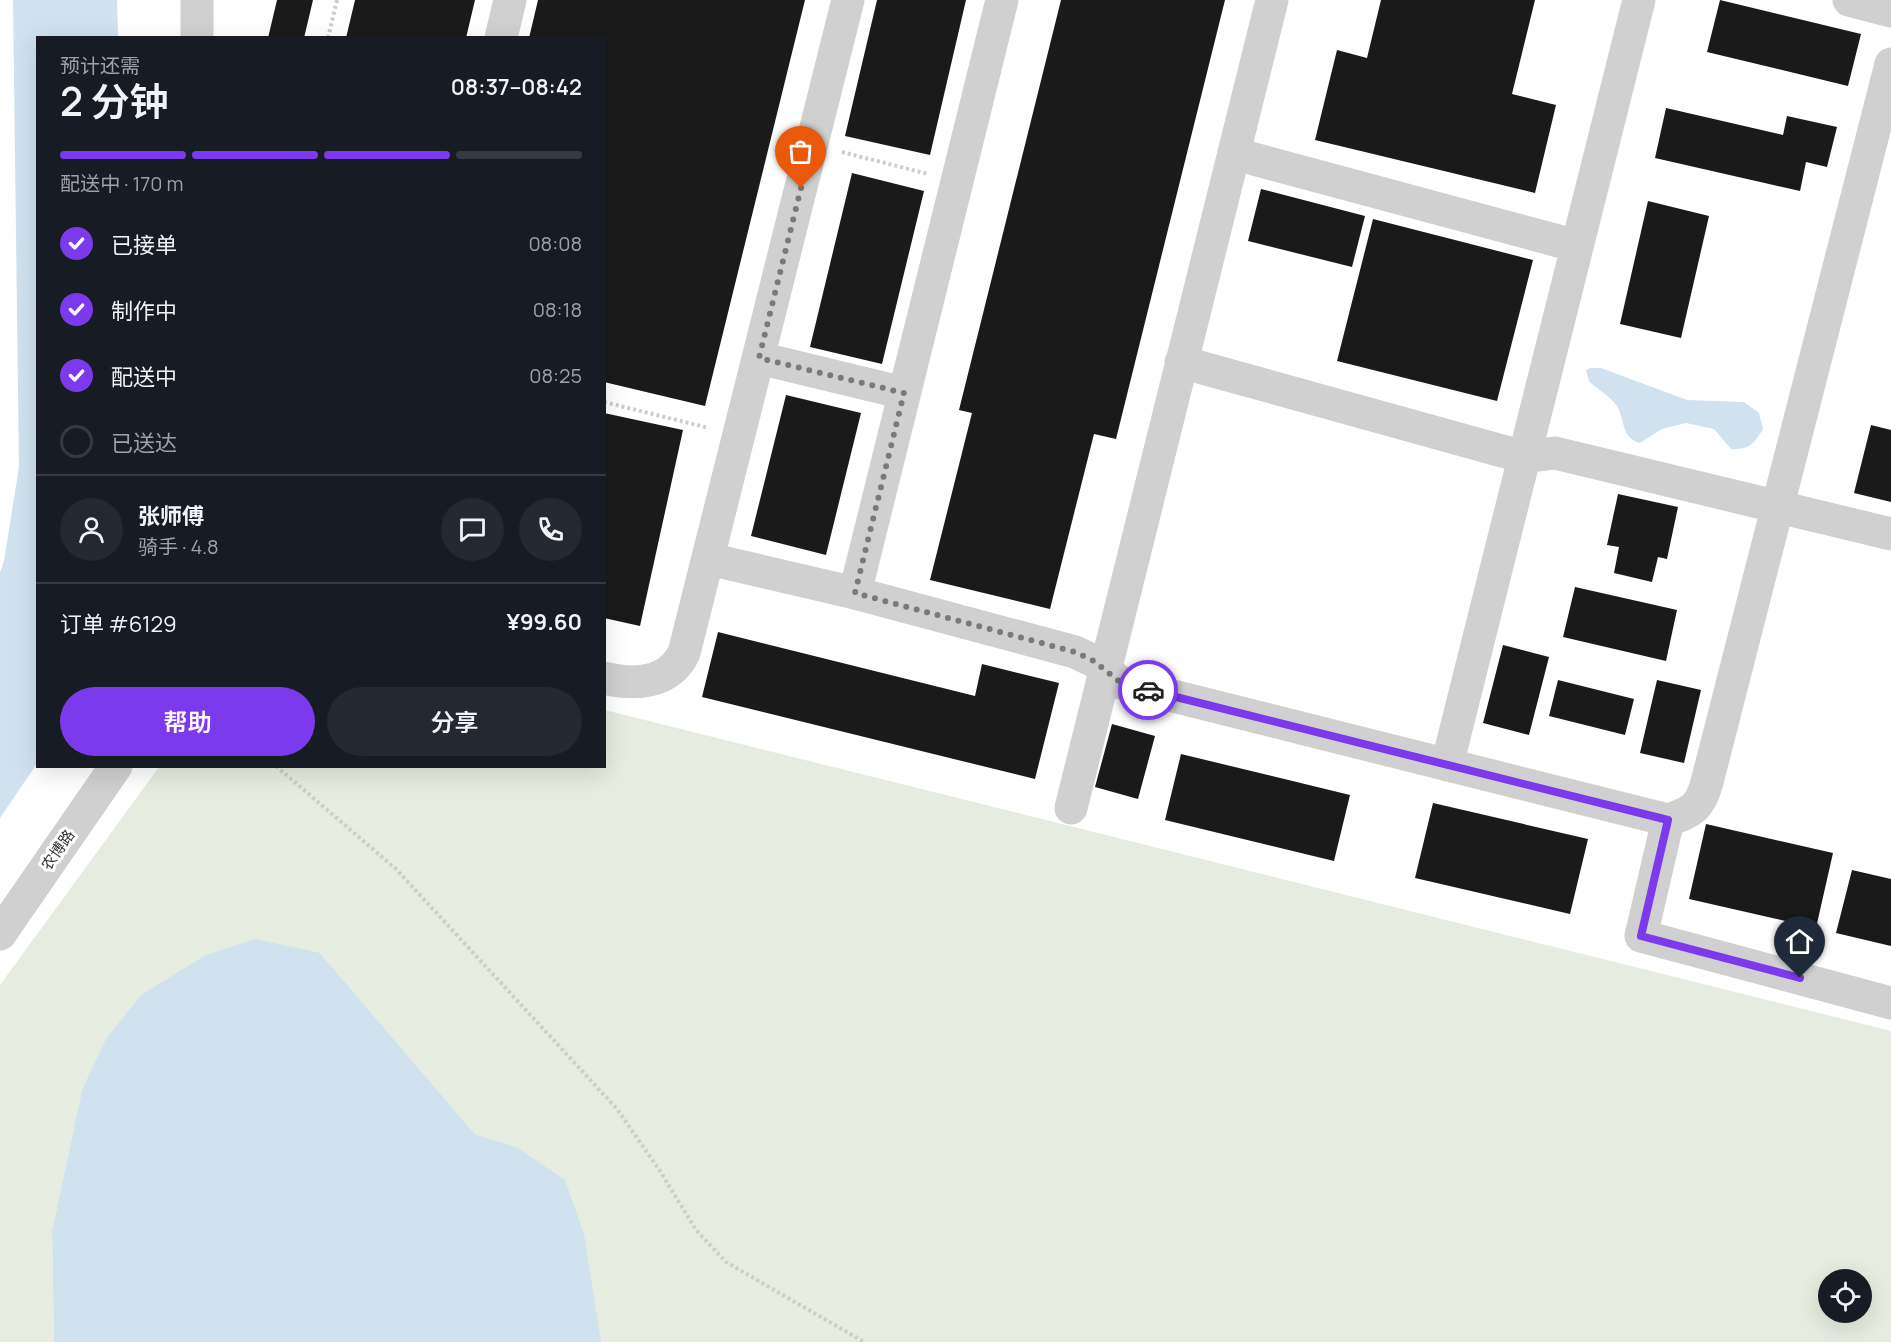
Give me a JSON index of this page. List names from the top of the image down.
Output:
{
  "streets": {
    "street": ["农博路"]
  },
  "page": {
    "heading": ["2 分钟", "预计还需", "08:37–08:42"],
    "panel": [
      "张师傅",
      "骑手 · 4.8",
      "订单 #6129",
      "¥99.60"
    ],
    "bar": "配送中 · 170 m",
    "list": [
      ["已接单", "08:08"],
      ["制作中", "08:18"],
      ["配送中", "08:25"],
      "已送达"
    ],
    "buttons": ["帮助", "分享"]
  }
}
